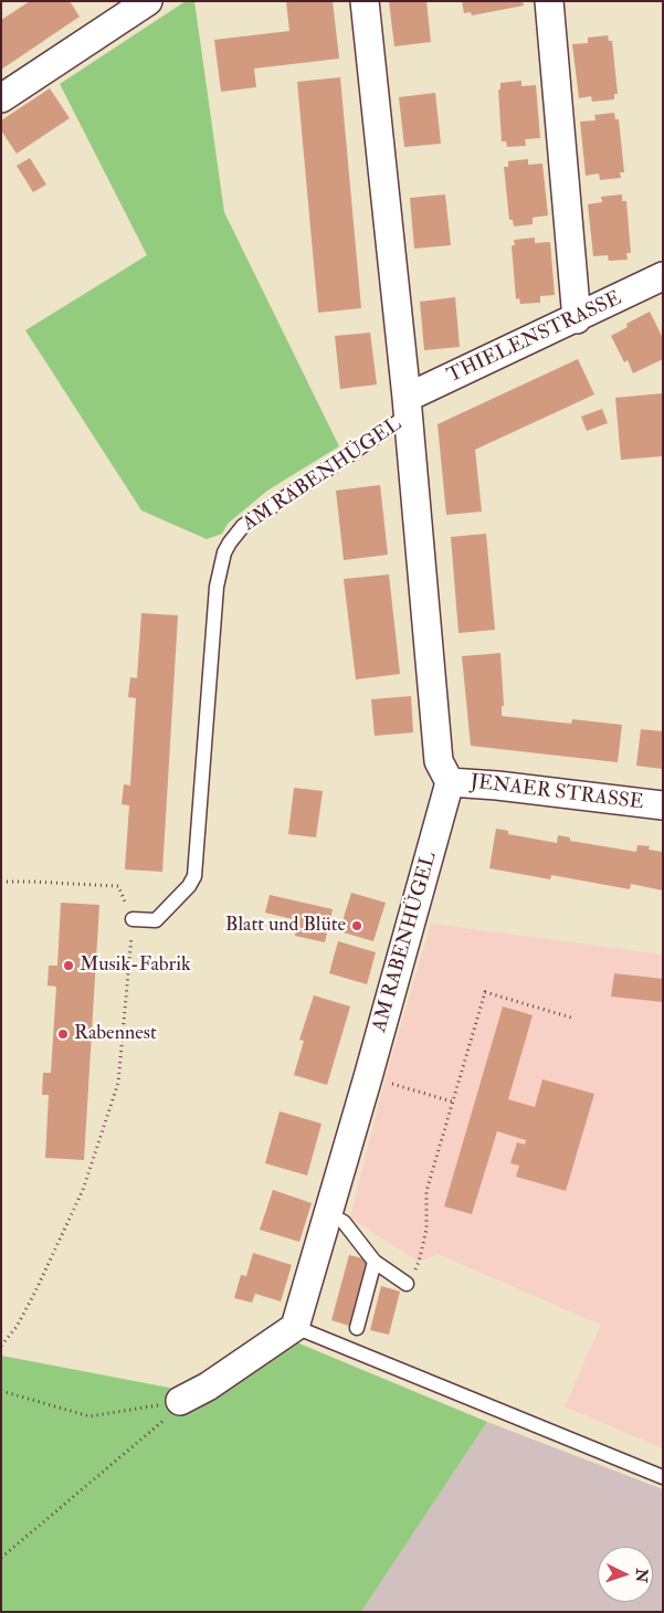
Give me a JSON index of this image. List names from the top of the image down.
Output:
{
  "streets": {
    "street": ["THIELENSTRASSE", "AM RABENHÜGEL", "JENAER STRASSE"]
  },
  "crossings": [
    ["THIELENSTRASSE", "AM RABENHÜGEL"],
    ["AM RABENHÜGEL", "JENAER STRASSE"]
  ],
  "places": ["Blatt und Blüte", "Musik-Fabrik", "Rabennest"],
  "north": "right"
}
